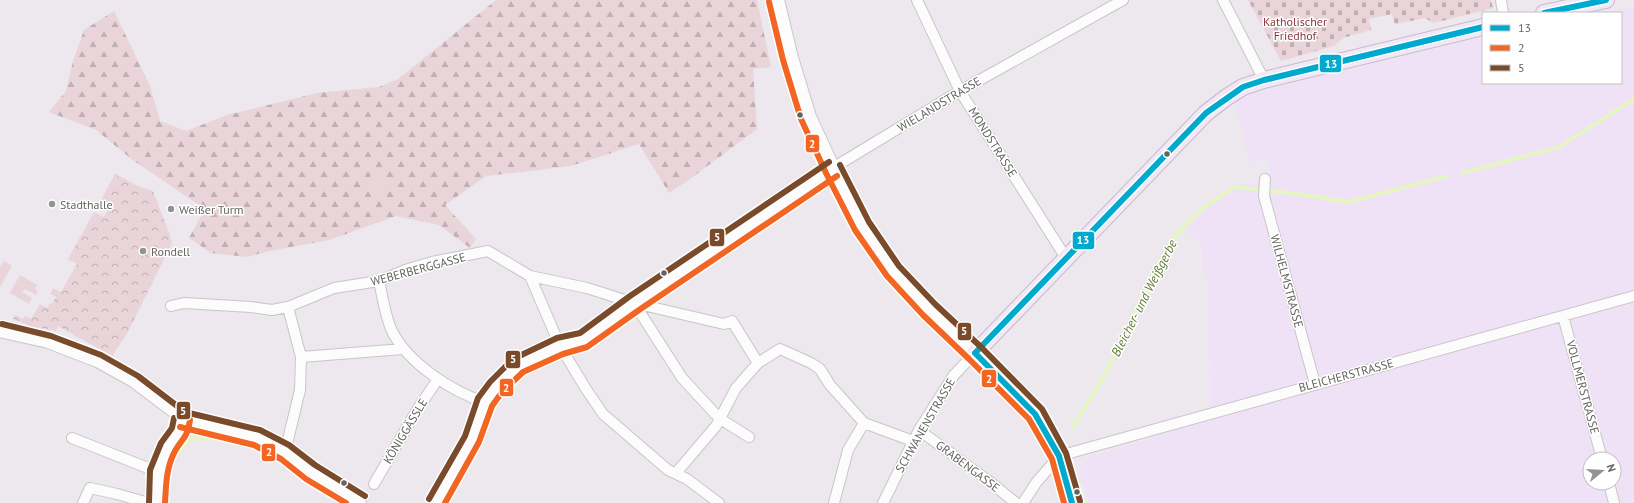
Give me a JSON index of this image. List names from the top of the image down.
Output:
{
  "streets": {
    "street": [
      "WIELANDSTRASSE",
      "MONDSTRASSE",
      "WEBERBERGGASSE",
      "WILHELMSTRASSE",
      "BLEICHERSTRASSE",
      "VOLLMERSTRASSE",
      "SCHWANENSTRASSE",
      "KÖNIGGÄSSLE",
      "GRABENGASSE"
    ]
  },
  "crossings": [
    ["WIELANDSTRASSE", "MONDSTRASSE"],
    ["WIELANDSTRASSE", "WEBERBERGGASSE"],
    ["WILHELMSTRASSE", "BLEICHERSTRASSE"],
    ["BLEICHERSTRASSE", "VOLLMERSTRASSE"],
    ["SCHWANENSTRASSE", "GRABENGASSE"]
  ],
  "water": ["Bleicher- und Weißgerbe"],
  "parks": ["Katholischer Friedhof"],
  "places": ["Stadthalle", "Weißer Turm", "Rondell"],
  "lines": ["transit line 13", "transit line 2", "transit line 5"],
  "legend": ["13", "2", "5"],
  "north": "right"
}
